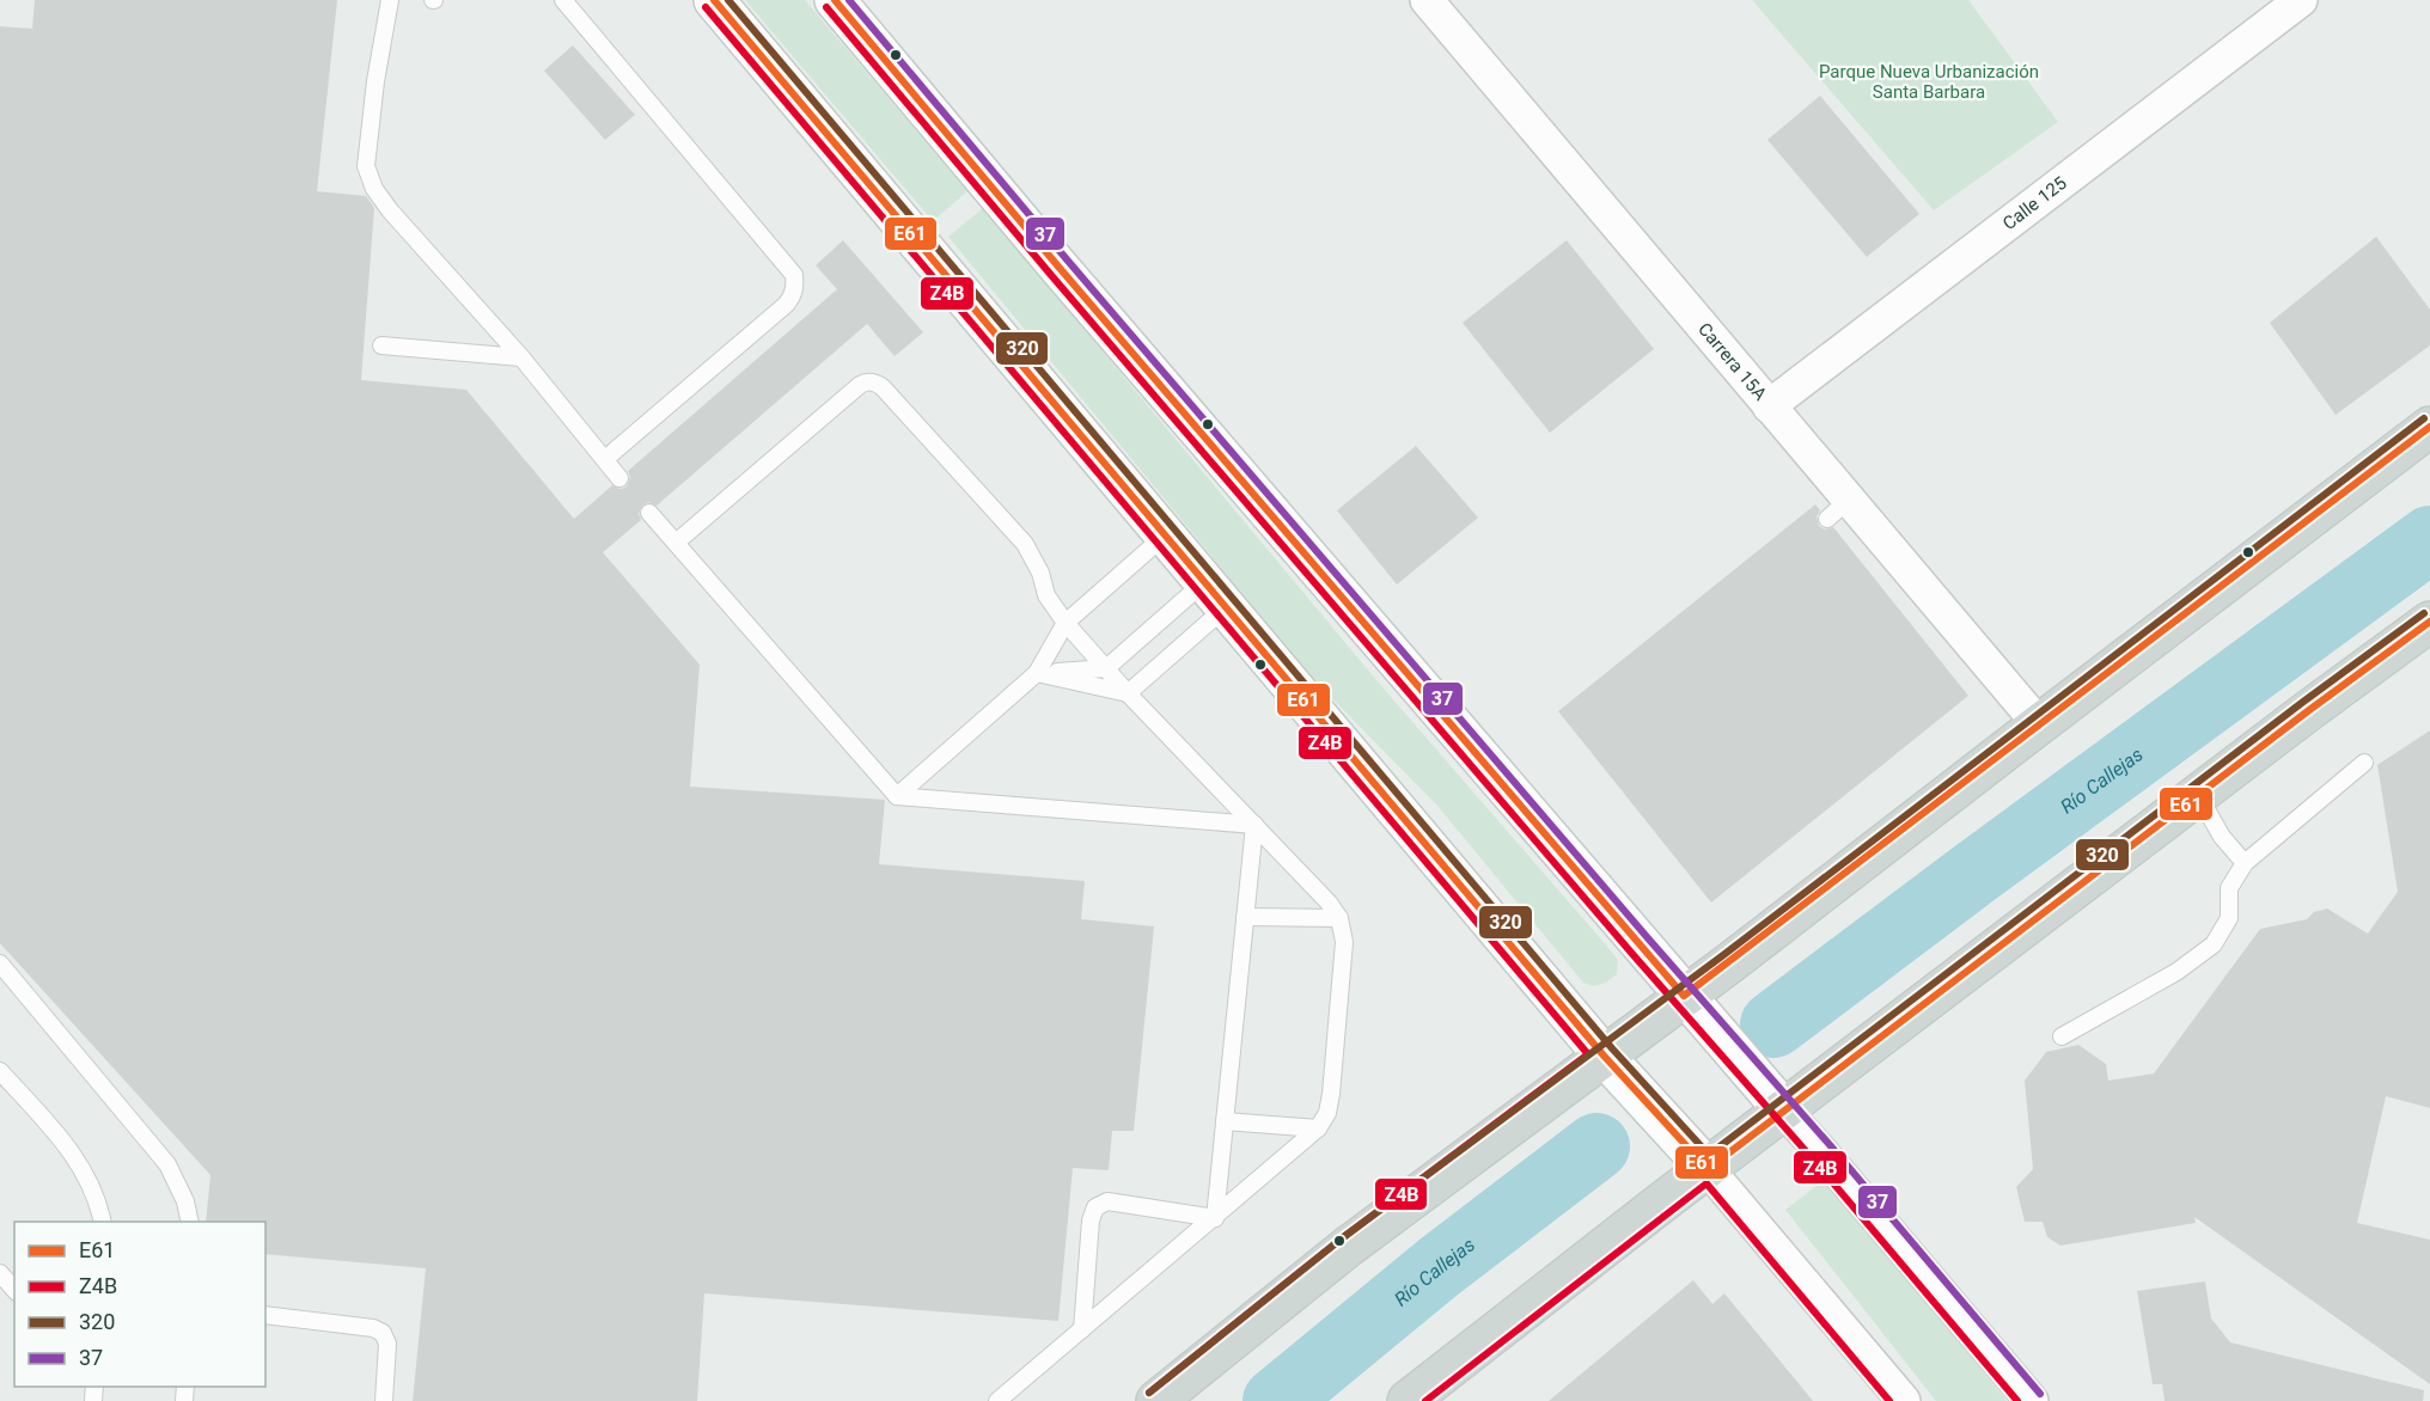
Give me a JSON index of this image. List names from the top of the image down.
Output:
{
  "streets": {
    "street": ["Calle 125", "Carrera 15A"]
  },
  "crossings": [
    ["Calle 125", "Carrera 15A"]
  ],
  "water": ["Río Callejas"],
  "parks": ["Parque Nueva Urbanización Santa Barbara"],
  "lines": [
    "transit line E61",
    "transit line 320",
    "transit line 37",
    "transit line Z4B"
  ],
  "legend": [
    "E61",
    "Z4B",
    "320",
    "37"
  ]
}
